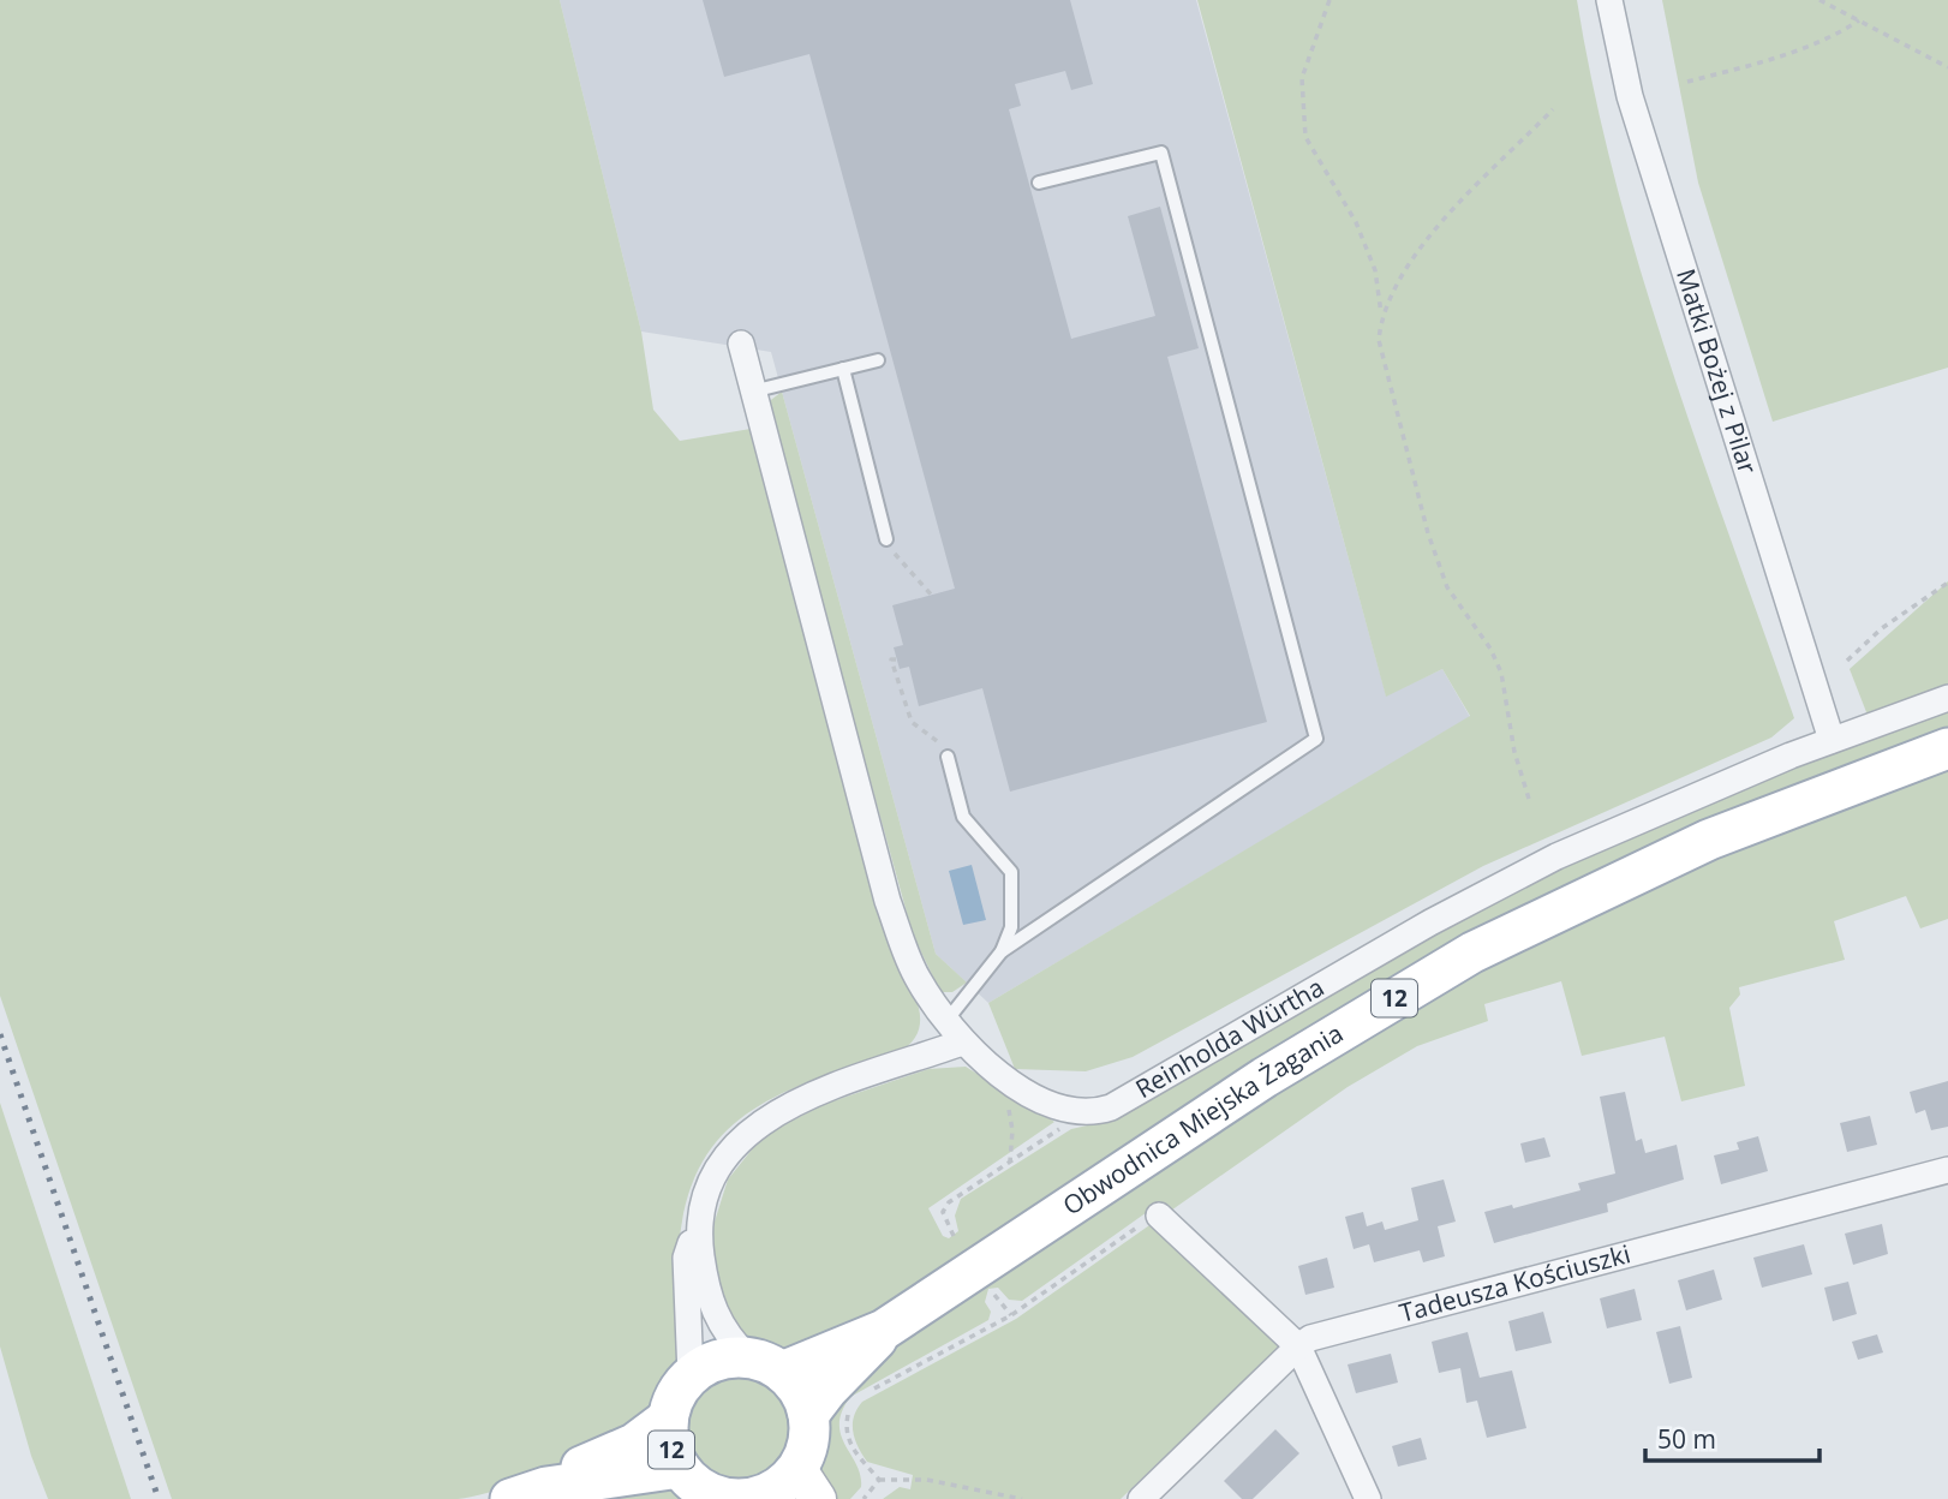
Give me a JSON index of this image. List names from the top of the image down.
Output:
{
  "streets": {
    "main road": ["12", "Obwodnica Miejska Żagania"],
    "street": ["Matki Bożej z Pilar", "Reinholda Würtha", "Tadeusza Kościuszki"]
  },
  "crossings": [
    ["Matki Bożej z Pilar", "Reinholda Würtha"],
    ["12", "Obwodnica Miejska Żagania"]
  ],
  "scale_bar": "50 m"
}
